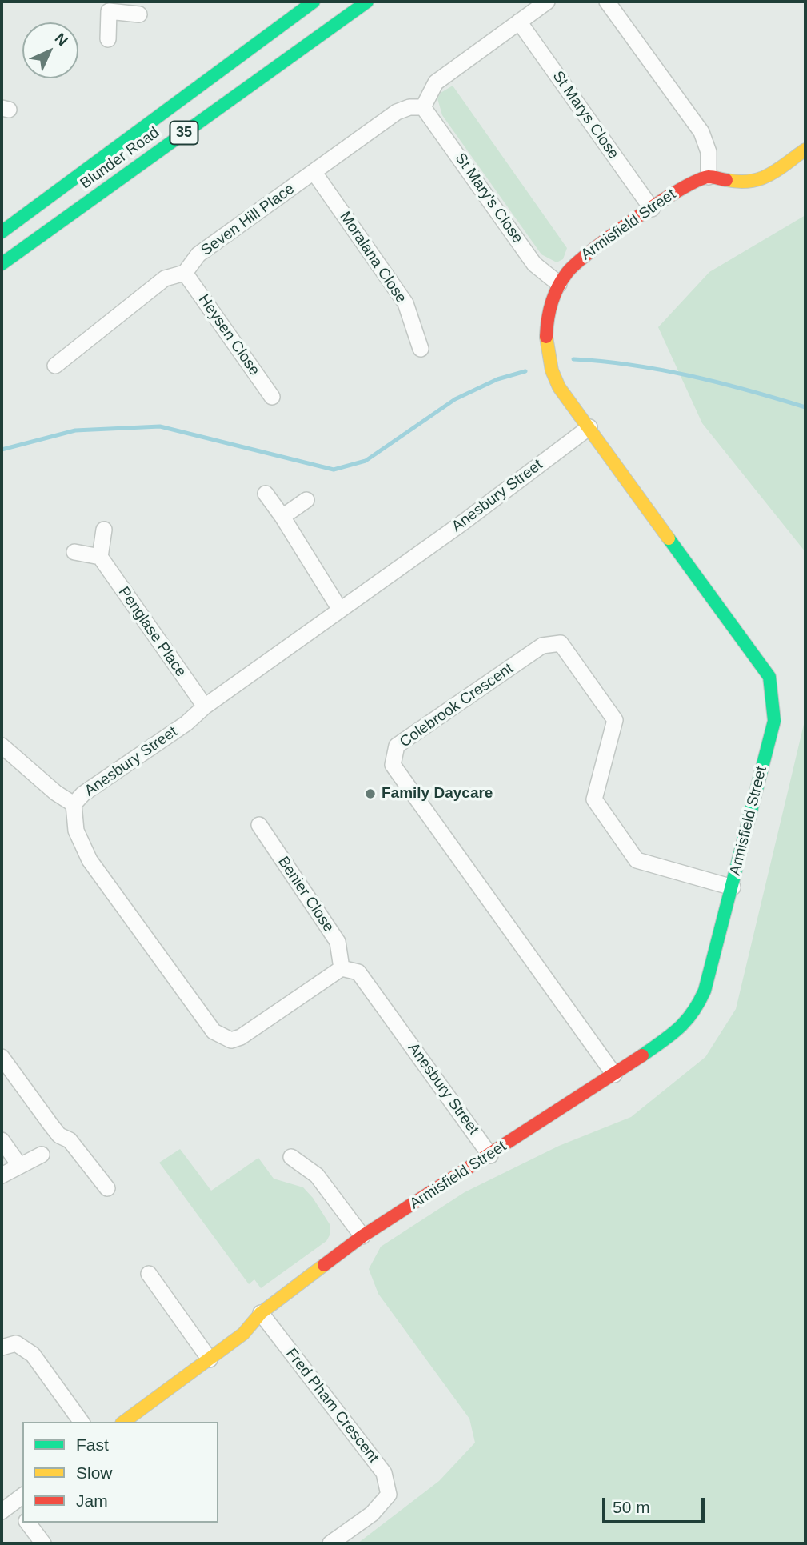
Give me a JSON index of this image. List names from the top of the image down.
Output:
{
  "streets": {
    "street": [
      "St Marys Close",
      "35",
      "Blunder Road",
      "St Mary's Close",
      "Seven Hill Place",
      "Armisfield Street",
      "Moralana Close",
      "Heysen Close",
      "Anesbury Street",
      "Penglase Place",
      "Colebrook Crescent",
      "Benier Close",
      "Fred Pham Crescent"
    ]
  },
  "crossings": [
    ["St Marys Close", "Armisfield Street"],
    ["St Mary's Close", "Seven Hill Place"],
    ["St Mary's Close", "Armisfield Street"],
    ["Seven Hill Place", "Moralana Close"],
    ["Seven Hill Place", "Heysen Close"],
    ["Armisfield Street", "Anesbury Street"],
    ["Armisfield Street", "Colebrook Crescent"],
    ["Armisfield Street", "Fred Pham Crescent"],
    ["Anesbury Street", "Penglase Place"],
    ["Anesbury Street", "Benier Close"]
  ],
  "places": ["Family Daycare"],
  "legend": ["Fast", "Slow", "Jam"],
  "scale_bar": "50 m",
  "north": "top right"
}
